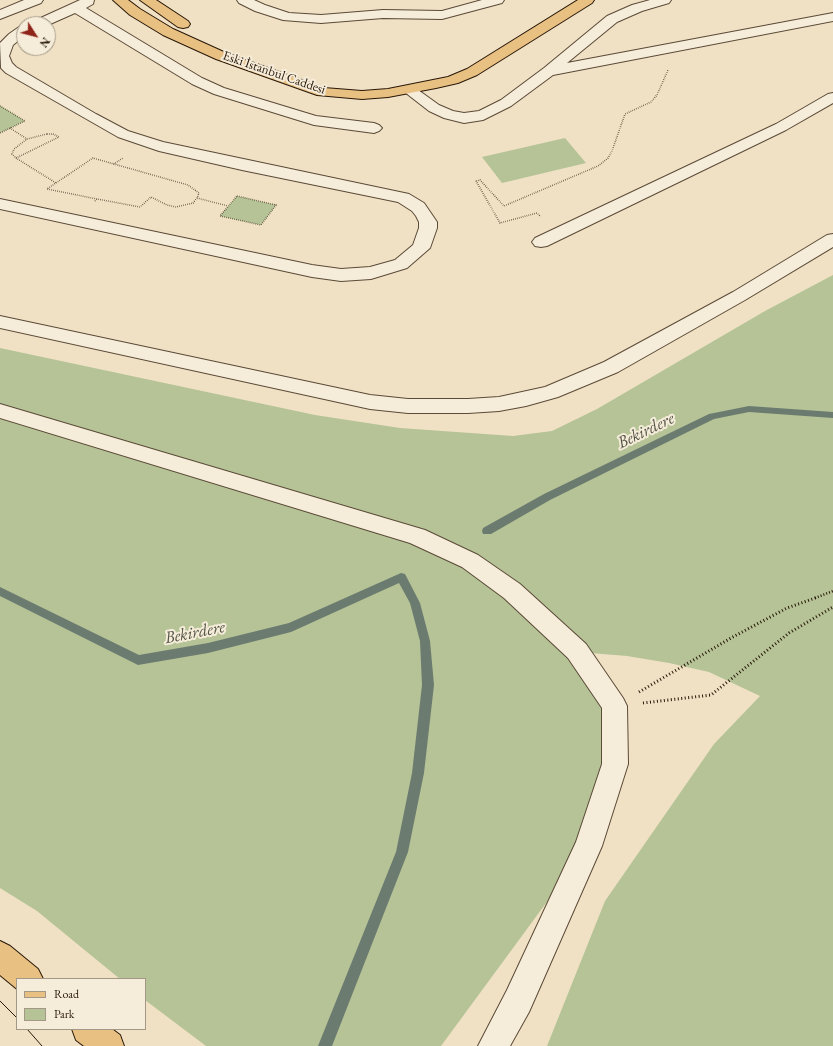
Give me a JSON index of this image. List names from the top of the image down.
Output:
{
  "streets": {
    "main road": ["Eski İstanbul Caddesi"]
  },
  "water": ["Bekirdere"],
  "legend": ["Road", "Park"],
  "north": "bottom right"
}
